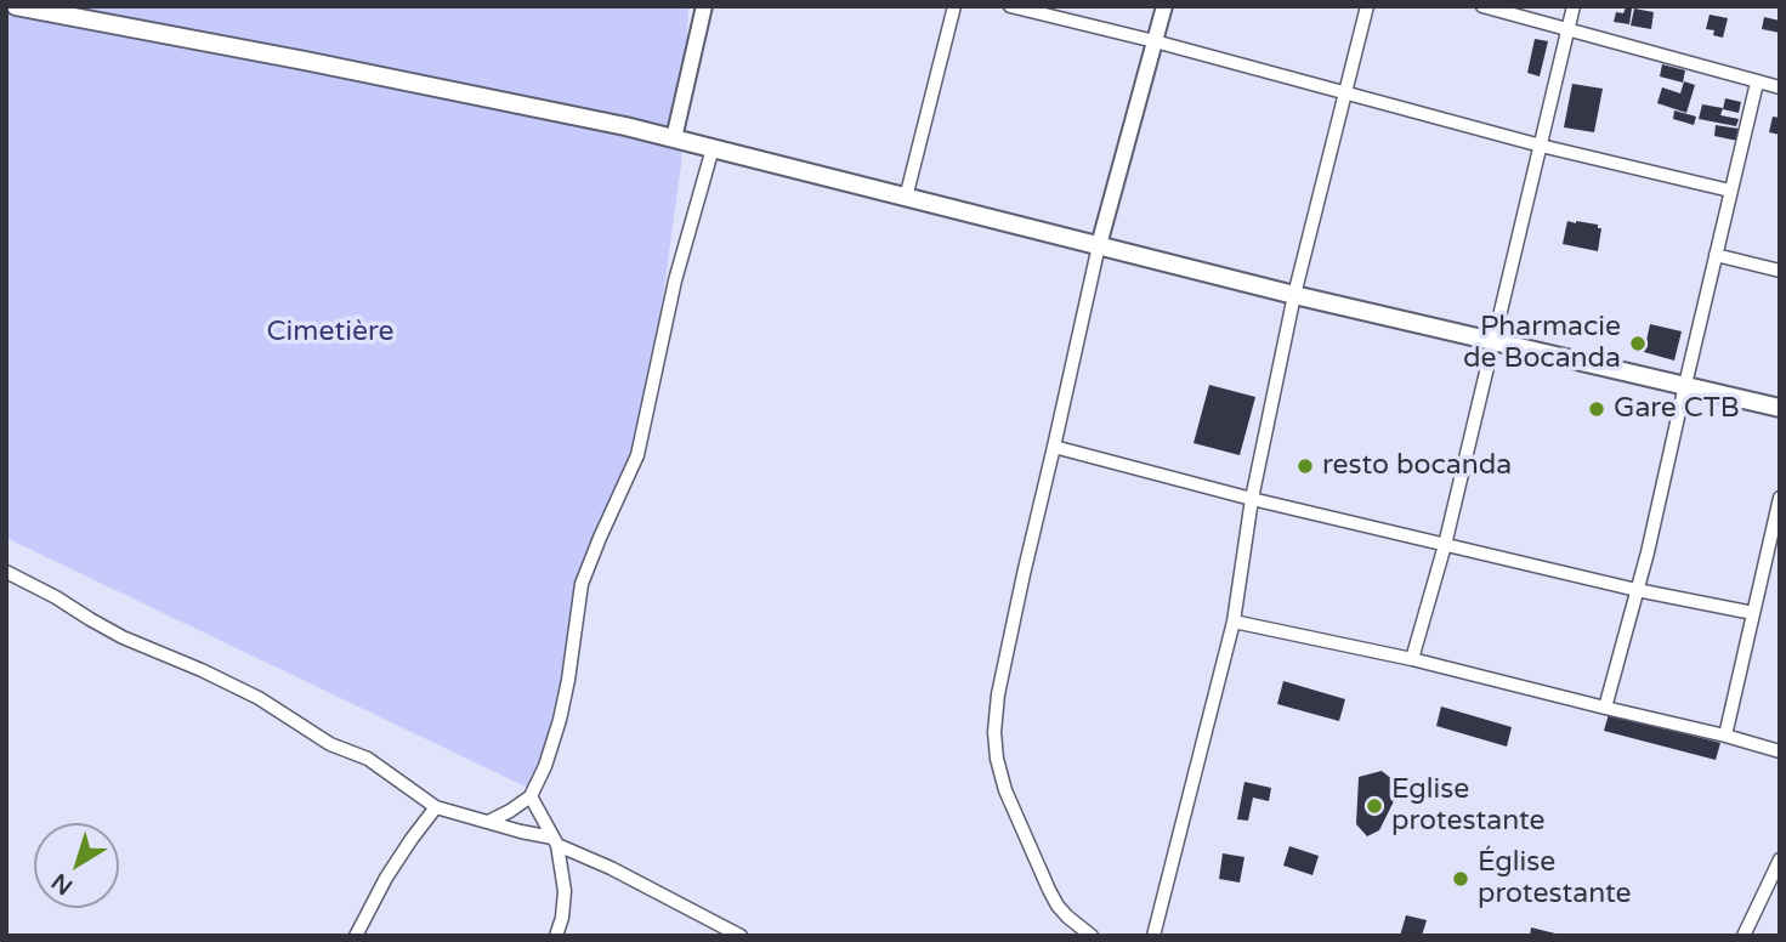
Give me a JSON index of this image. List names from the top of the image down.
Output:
{
  "parks": ["Cimetière"],
  "places": [
    "Pharmacie de Bocanda",
    "Gare CTB",
    "resto bocanda",
    "Eglise protestante",
    "Église protestante"
  ],
  "north": "bottom left"
}
